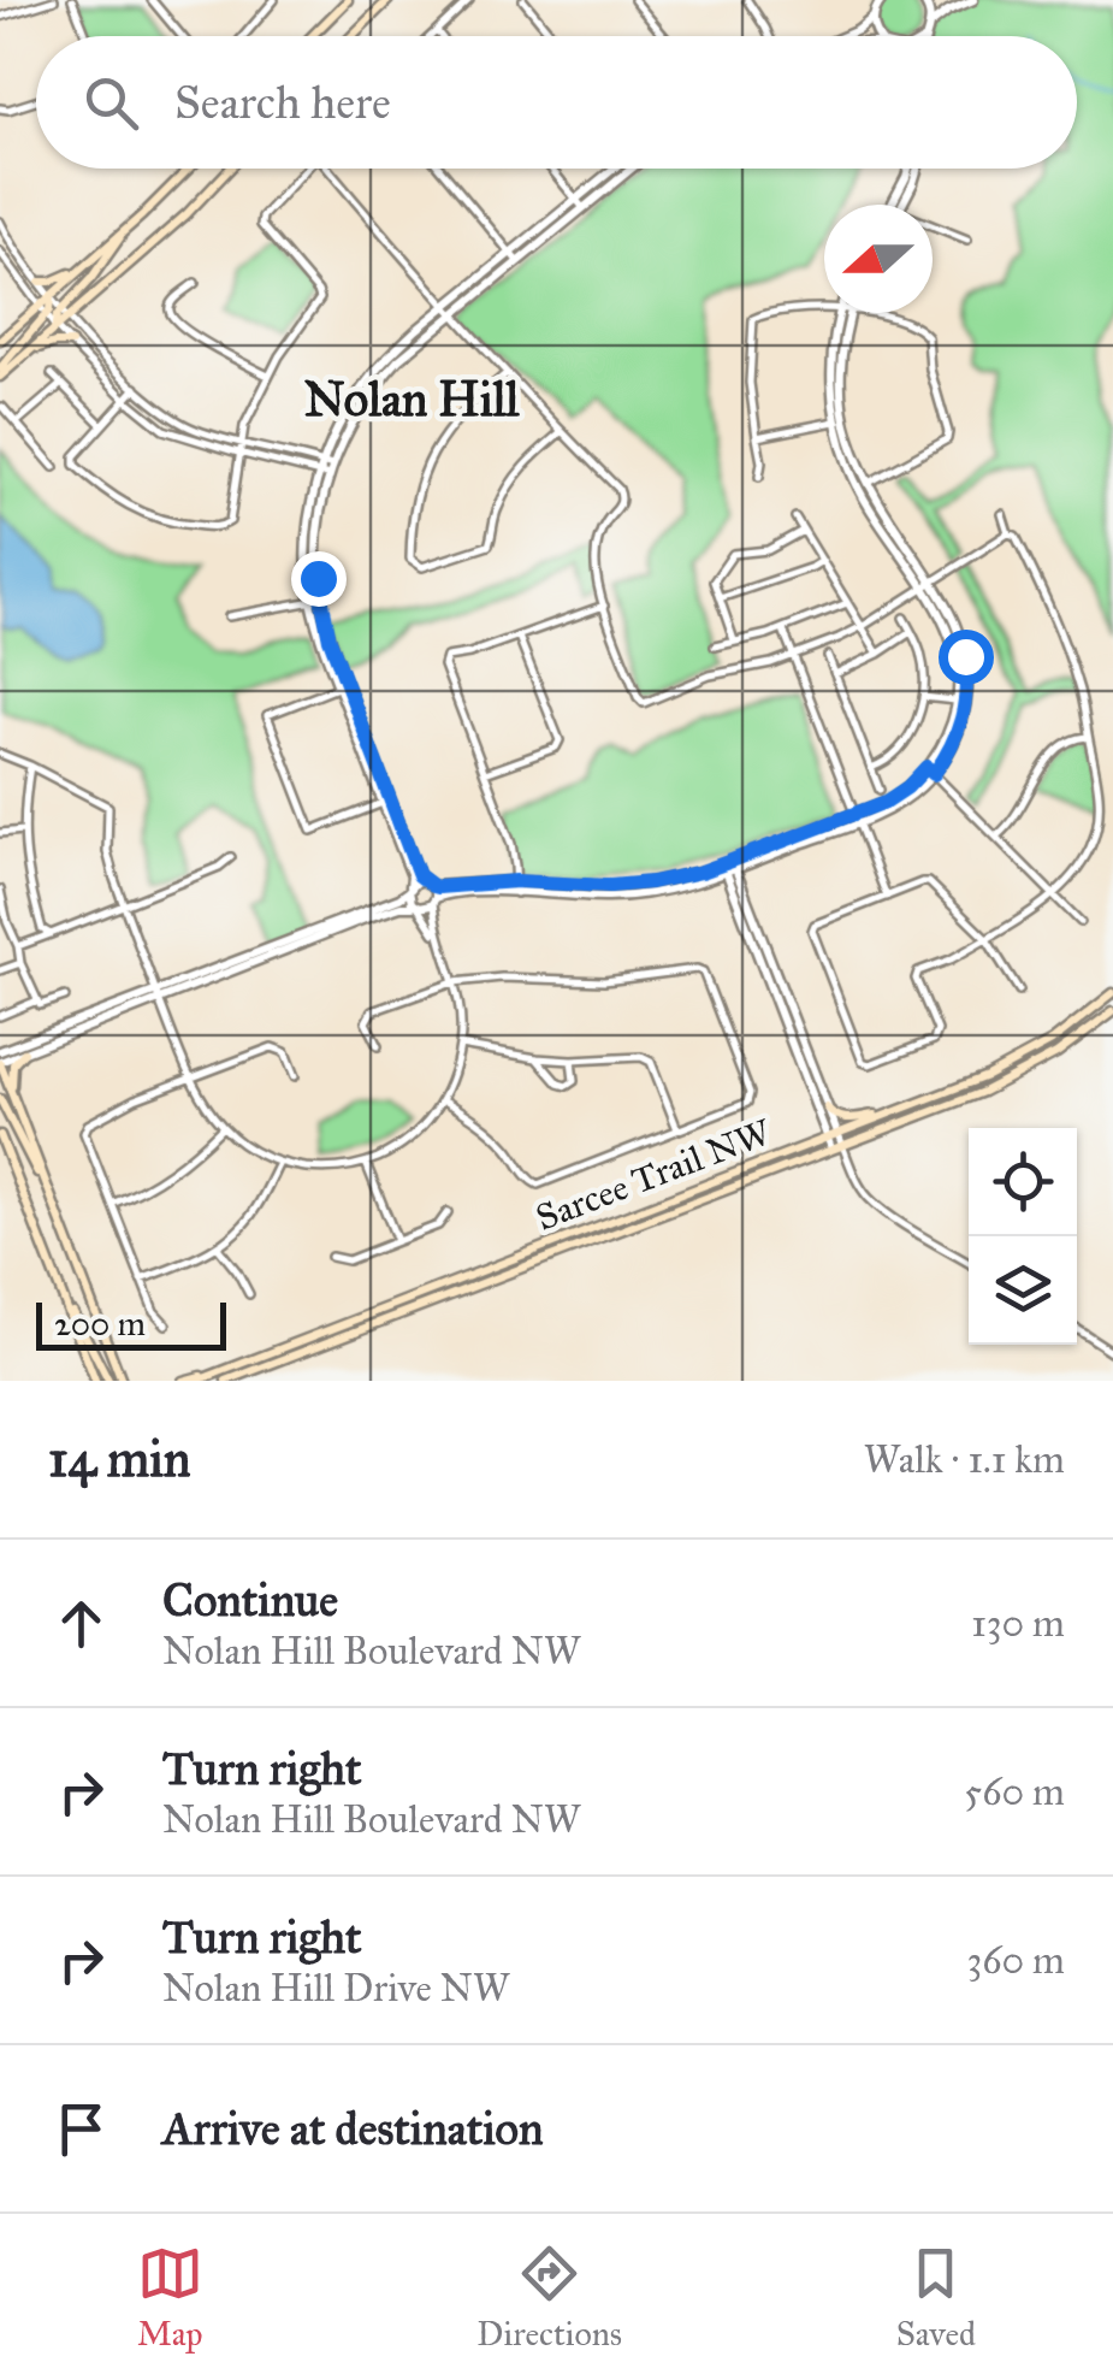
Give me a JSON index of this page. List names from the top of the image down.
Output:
{
  "streets": {
    "main road": ["Sarcee Trail NW"]
  },
  "districts": ["Nolan Hill"],
  "scale_bar": "200 m",
  "north": "left",
  "page": {
    "search": "Search here",
    "scale": "200 m",
    "heading": ["14 min", "Walk · 1.1 km"],
    "list": [
      ["Continue", "Nolan Hill Boulevard NW", "130 m"],
      ["Turn right", "Nolan Hill Boulevard NW", "560 m"],
      ["Turn right", "Nolan Hill Drive NW", "360 m"],
      "Arrive at destination"
    ],
    "nav": ["Map", "Directions", "Saved"]
  }
}
